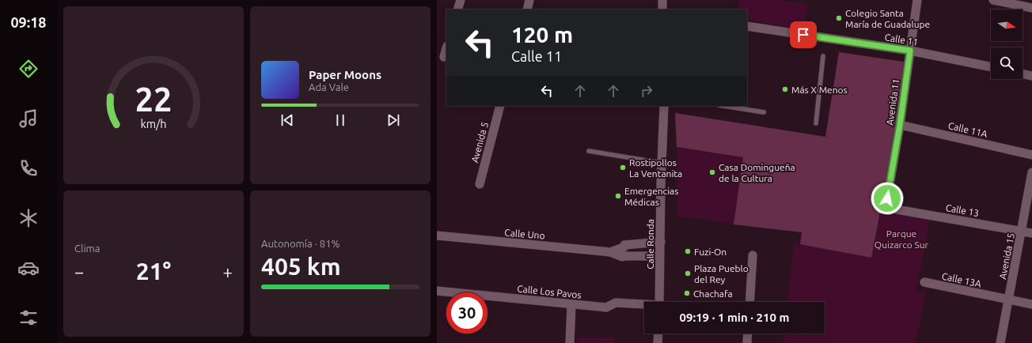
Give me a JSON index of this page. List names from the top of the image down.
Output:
{
  "streets": {
    "street": [
      "Calle 11",
      "Avenida 11",
      "Calle 11A",
      "Avenida 5",
      "Calle 13",
      "Calle Uno",
      "Calle Ronda",
      "Avenida 15",
      "Calle 13A",
      "Calle Los Pavos"
    ]
  },
  "crossings": [
    ["Calle 11", "Avenida 11"],
    ["Avenida 11", "Calle 11A"],
    ["Avenida 11", "Calle 13"],
    ["Calle 13", "Avenida 15"],
    ["Calle Uno", "Calle Ronda"],
    ["Avenida 15", "Calle 13A"]
  ],
  "parks": ["Parque Quizarco Sur"],
  "places": [
    "Colegio Santa María de Guadalupe",
    "Más X Menos",
    "Rostipollos La Ventanita",
    "Casa Domingueña de la Cultura",
    "Emergencias Médicas",
    "Fuzi-On",
    "Plaza Pueblo del Rey",
    "Chachafa"
  ],
  "north": "right",
  "page": {
    "tabs": "09:18",
    "turn": ["120 m", "Calle 11"],
    "song": ["Paper Moons", "Ada Vale"],
    "tile": [
      "Clima",
      ["Autonomía · 81%", "405 km"]
    ],
    "heat": ["−", "21°", "+"],
    "limit": "30",
    "trip": "09:19 · 1 min · 210 m",
    "gauge": ["22", "km/h"]
  }
}
